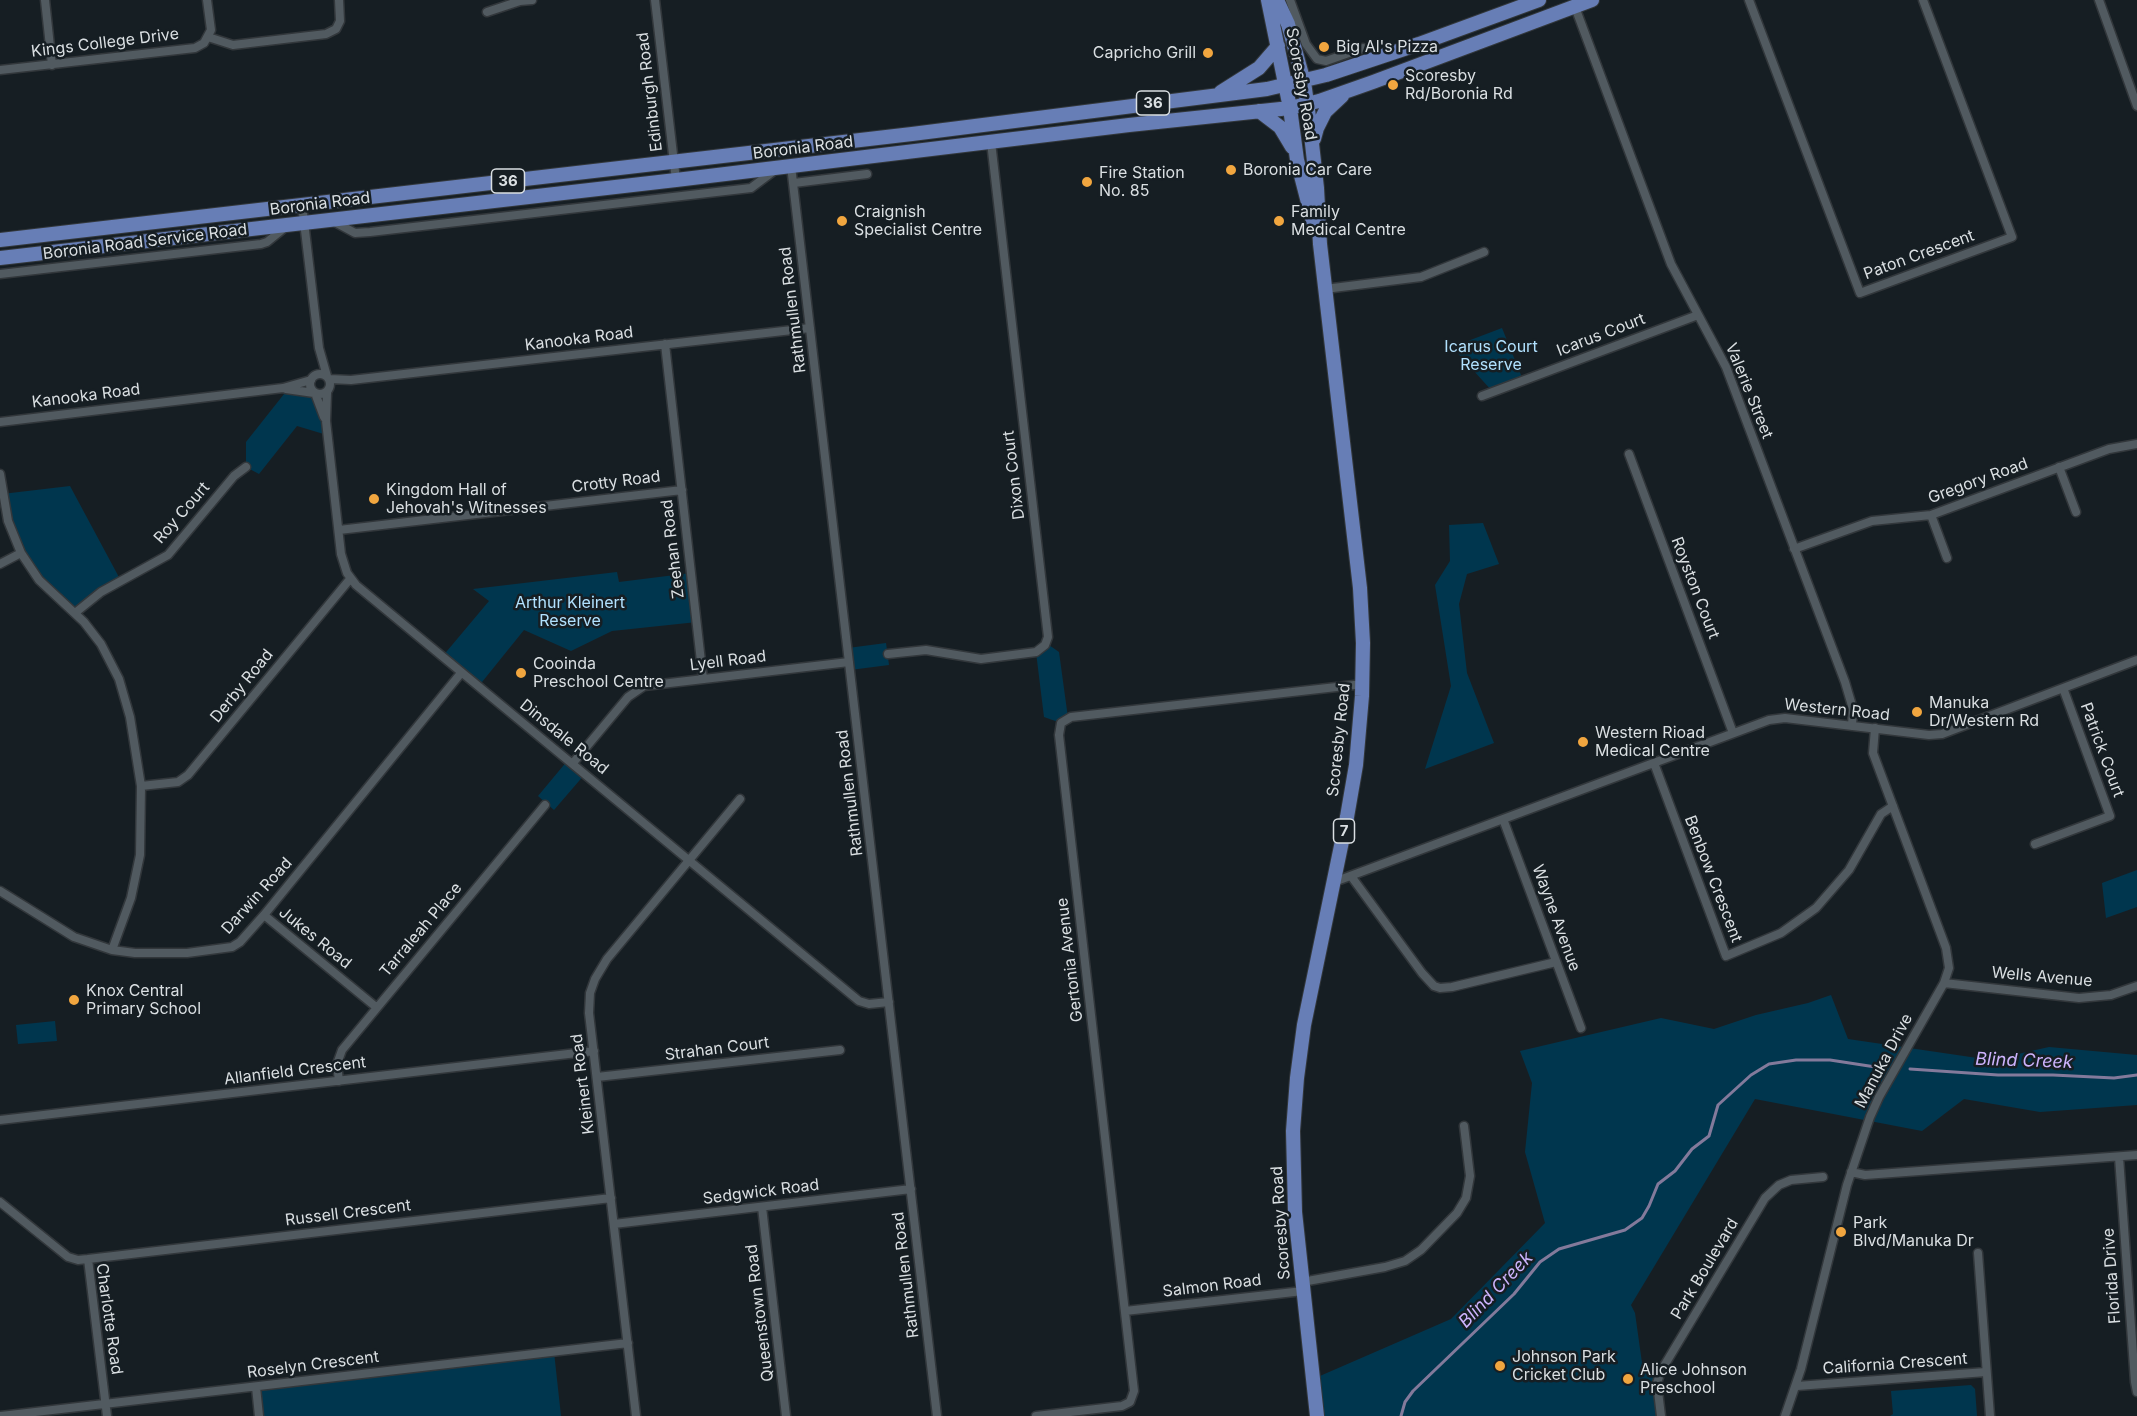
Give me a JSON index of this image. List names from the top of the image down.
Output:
{
  "streets": {
    "main road": [
      "Scoresby Road",
      "36",
      "Boronia Road",
      "7"
    ],
    "street": [
      "Kings College Drive",
      "Edinburgh Road",
      "Boronia Road Service Road",
      "Paton Crescent",
      "Rathmullen Road",
      "Icarus Court",
      "Kanooka Road",
      "Valerie Street",
      "Dixon Court",
      "Gregory Road",
      "Crotty Road",
      "Roy Court",
      "Zeehan Road",
      "Royston Court",
      "Lyell Road",
      "Derby Road",
      "Western Road",
      "Dinsdale Road",
      "Patrick Court",
      "Benbow Crescent",
      "Darwin Road",
      "Wayne Avenue",
      "Tarraleah Place",
      "Jukes Road",
      "Gertonia Avenue",
      "Wells Avenue",
      "Strahan Court",
      "Manuka Drive",
      "Allanfield Crescent",
      "Kleinert Road",
      "Sedgwick Road",
      "Russell Crescent",
      "Park Boulevard",
      "Florida Drive",
      "Salmon Road",
      "Queenstown Road",
      "Charlotte Road",
      "California Crescent",
      "Roselyn Crescent"
    ]
  },
  "crossings": [
    ["Scoresby Road", "Boronia Road"],
    ["Scoresby Road", "Western Road"],
    ["Scoresby Road", "Gertonia Avenue"],
    ["Scoresby Road", "Salmon Road"],
    ["Edinburgh Road", "Boronia Road"],
    ["Boronia Road", "Boronia Road Service Road"],
    ["Boronia Road", "Rathmullen Road"],
    ["Boronia Road", "Valerie Street"],
    ["Boronia Road", "Dixon Court"],
    ["Rathmullen Road", "Kanooka Road"],
    ["Rathmullen Road", "Lyell Road"],
    ["Rathmullen Road", "Dinsdale Road"],
    ["Rathmullen Road", "Sedgwick Road"],
    ["Icarus Court", "Valerie Street"],
    ["Kanooka Road", "Zeehan Road"],
    ["Valerie Street", "Gregory Road"],
    ["Valerie Street", "Western Road"],
    ["Crotty Road", "Zeehan Road"],
    ["Zeehan Road", "Lyell Road"],
    ["Royston Court", "Western Road"],
    ["Lyell Road", "Dinsdale Road"],
    ["Derby Road", "Dinsdale Road"],
    ["Western Road", "Patrick Court"],
    ["Western Road", "Benbow Crescent"],
    ["Western Road", "Wayne Avenue"],
    ["Western Road", "Manuka Drive"],
    ["Dinsdale Road", "Darwin Road"],
    ["Dinsdale Road", "Kleinert Road"],
    ["Benbow Crescent", "Manuka Drive"],
    ["Darwin Road", "Jukes Road"],
    ["Tarraleah Place", "Jukes Road"],
    ["Tarraleah Place", "Allanfield Crescent"],
    ["Gertonia Avenue", "Salmon Road"],
    ["Wells Avenue", "Manuka Drive"],
    ["Strahan Court", "Kleinert Road"],
    ["Manuka Drive", "California Crescent"],
    ["Allanfield Crescent", "Kleinert Road"],
    ["Kleinert Road", "Sedgwick Road"],
    ["Kleinert Road", "Russell Crescent"],
    ["Kleinert Road", "Roselyn Crescent"],
    ["Sedgwick Road", "Queenstown Road"],
    ["Russell Crescent", "Charlotte Road"],
    ["Charlotte Road", "Roselyn Crescent"]
  ],
  "water": ["Blind Creek"],
  "parks": ["Icarus Court Reserve", "Arthur Kleinert Reserve"],
  "places": [
    "Big Al's Pizza",
    "Capricho Grill",
    "Scoresby Rd/Boronia Rd",
    "Boronia Car Care",
    "Fire Station No. 85",
    "Craignish Specialist Centre",
    "Family Medical Centre",
    "Kingdom Hall of Jehovah's Witnesses",
    "Cooinda Preschool Centre",
    "Manuka Dr/Western Rd",
    "Western Rioad Medical Centre",
    "Knox Central Primary School",
    "Park Blvd/Manuka Dr",
    "Johnson Park Cricket Club",
    "Alice Johnson Preschool"
  ]
}
